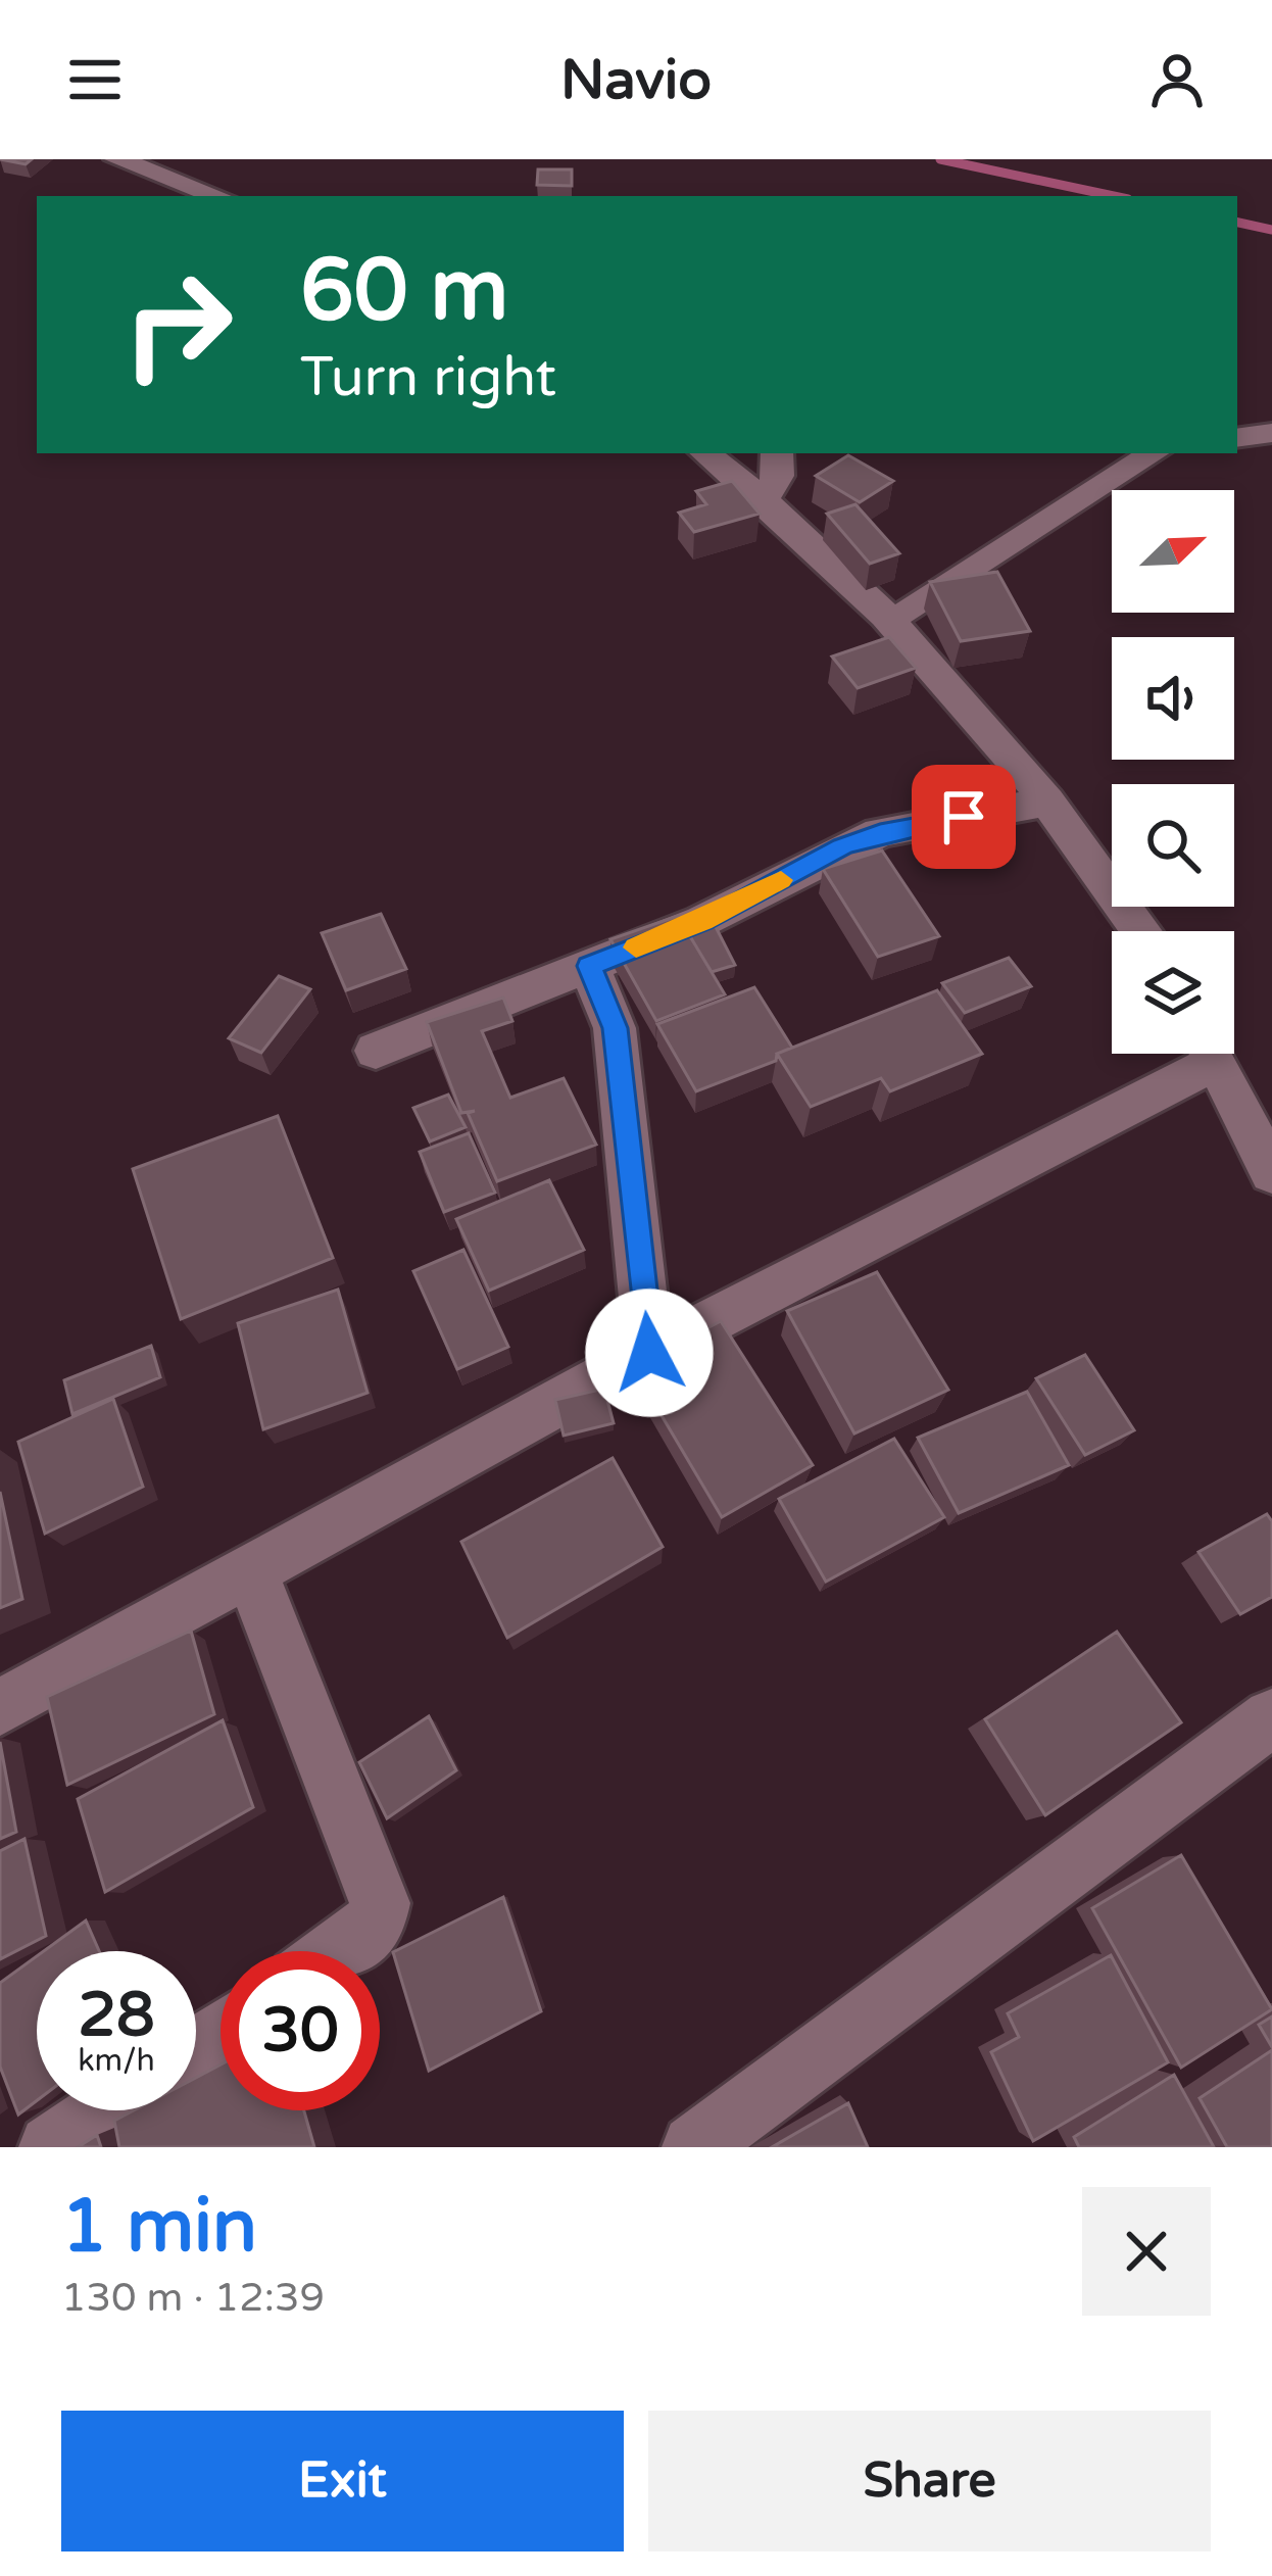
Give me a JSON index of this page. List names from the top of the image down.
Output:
{
  "north": "top right",
  "page": {
    "header": "Navio",
    "turn": ["60 m", "Turn right"],
    "speed": "28 km/h",
    "limit": "30",
    "heading": ["1 min", "130 m · 12:39"],
    "buttons": ["Exit", "Share"]
  }
}
